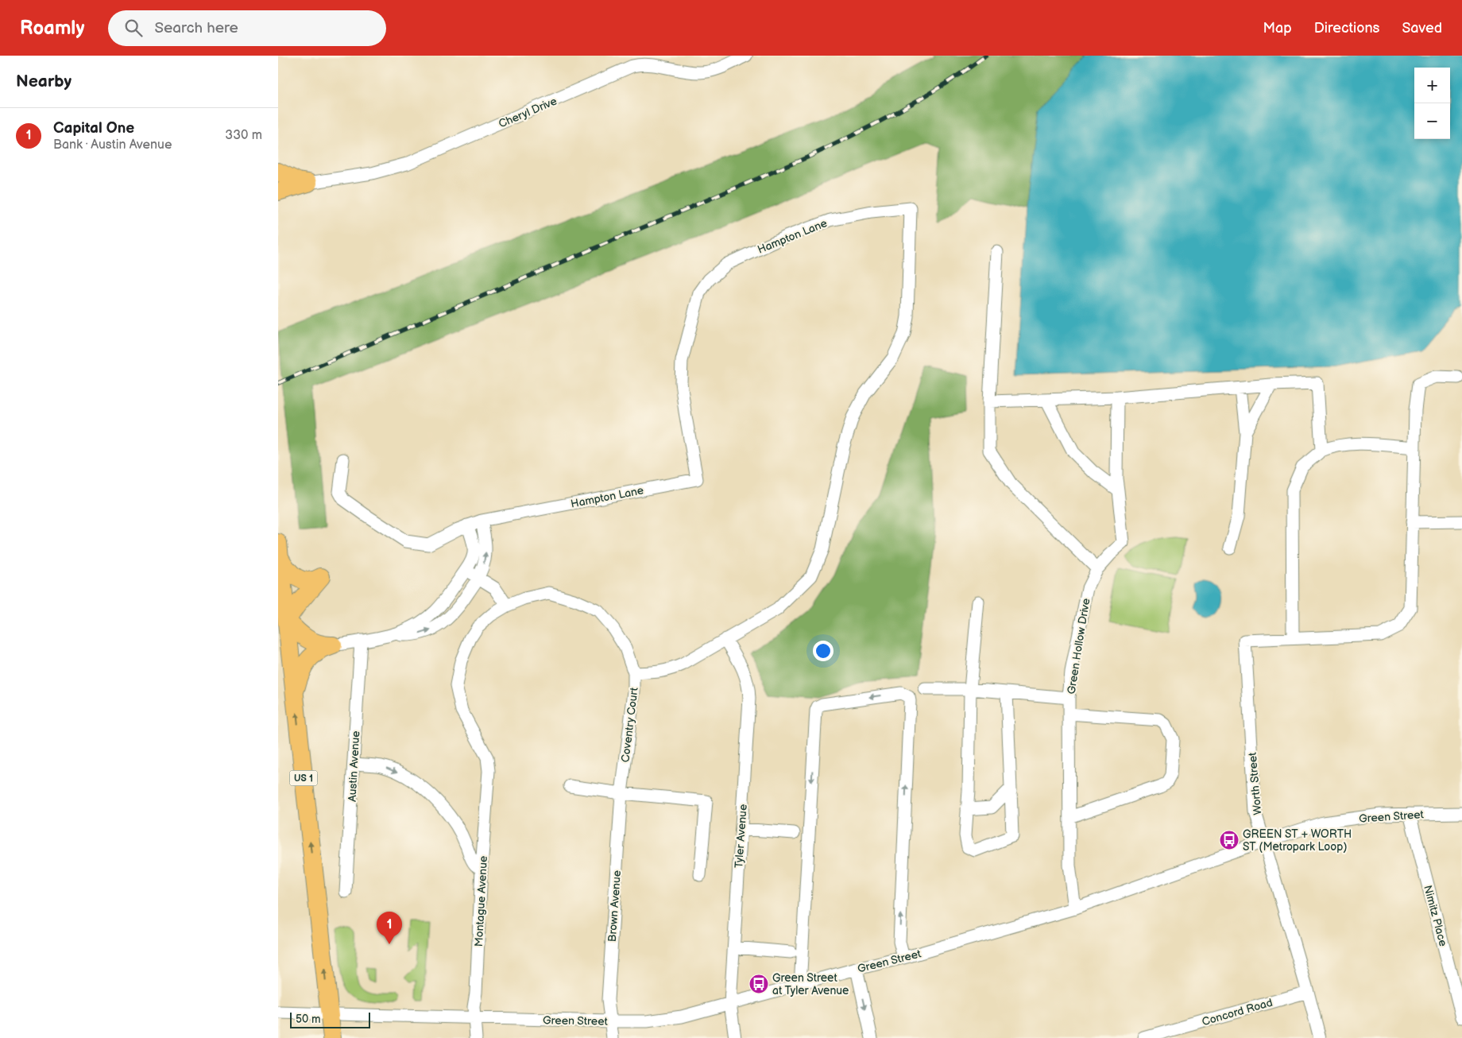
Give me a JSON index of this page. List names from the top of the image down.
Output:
{
  "streets": {
    "highway": ["US 1"],
    "street": [
      "Cheryl Drive",
      "Hampton Lane",
      "Green Hollow Drive",
      "Coventry Court",
      "Austin Avenue",
      "Worth Street",
      "Green Street",
      "Tyler Avenue",
      "Montague Avenue",
      "Brown Avenue",
      "Nimitz Place",
      "Concord Road"
    ]
  },
  "crossings": [
    ["Hampton Lane", "Coventry Court"],
    ["Hampton Lane", "Tyler Avenue"],
    ["Green Hollow Drive", "Green Street"],
    ["Coventry Court", "Montague Avenue"],
    ["Coventry Court", "Brown Avenue"],
    ["US 1", "Green Street"],
    ["Worth Street", "Green Street"],
    ["Worth Street", "Concord Road"],
    ["Green Street", "Tyler Avenue"],
    ["Green Street", "Montague Avenue"],
    ["Green Street", "Brown Avenue"],
    ["Green Street", "Nimitz Place"]
  ],
  "places": {
    "bus stop": ["GREEN ST + WORTH ST (Metropark Loop)", "Green Street at Tyler Avenue"]
  },
  "scale_bar": "50 m",
  "page": {
    "header": "Roamly",
    "search": "Search here",
    "nav": ["Map", "Directions", "Saved"],
    "heading": "Nearby",
    "map_buttons": ["+", "−"],
    "list": [
      {
        "mark": "1",
        "name": "Capital One",
        "note": "Bank · Austin Avenue",
        "value": "330 m"
      }
    ],
    "pins": "1",
    "scale": "50 m"
  }
}
